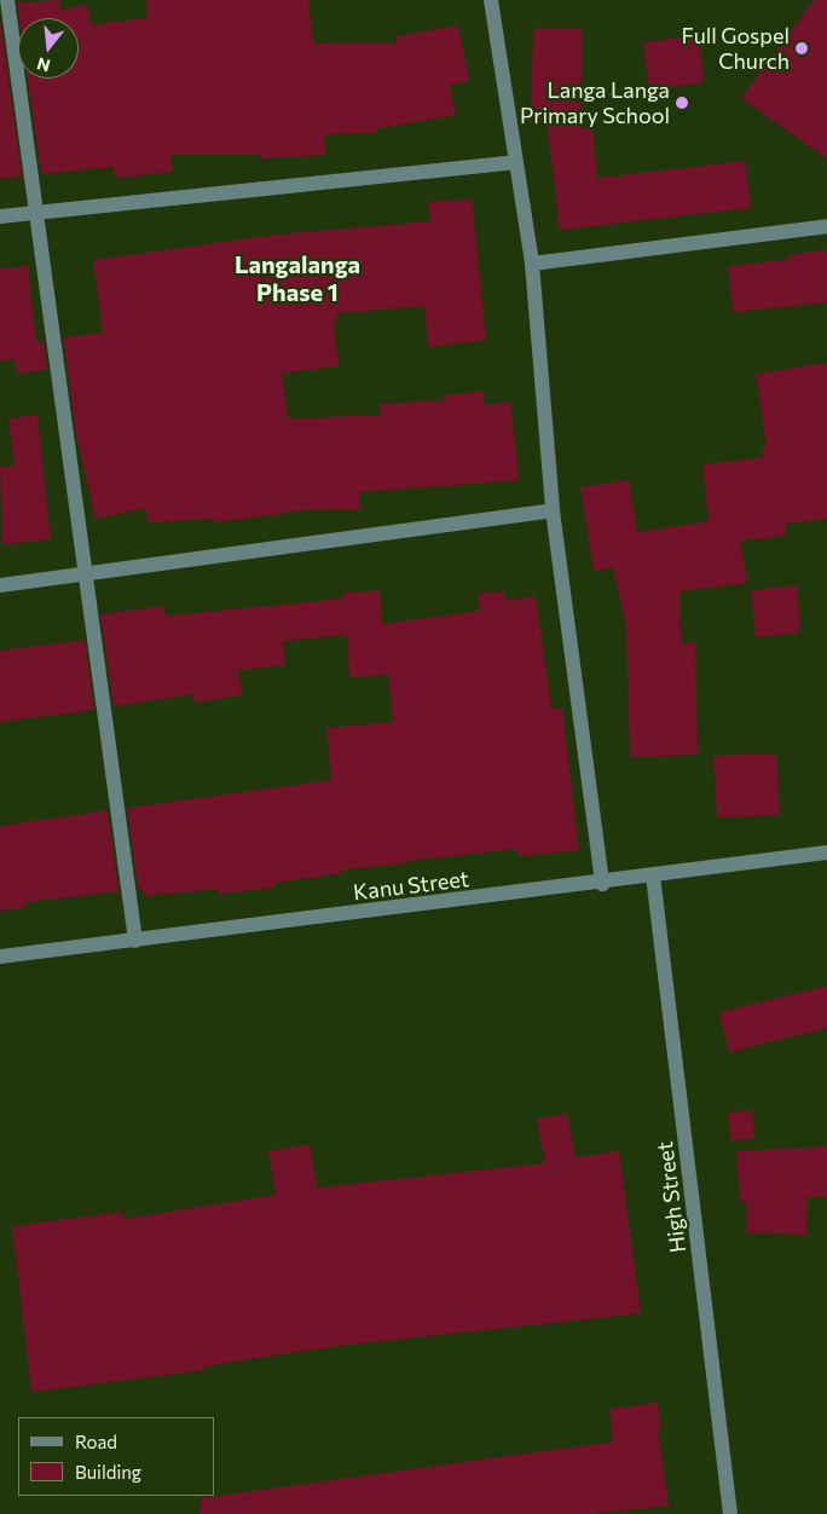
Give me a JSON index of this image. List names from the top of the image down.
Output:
{
  "streets": {
    "street": ["Kanu Street", "High Street"]
  },
  "crossings": [
    ["Kanu Street", "High Street"]
  ],
  "districts": ["Langalanga Phase 1"],
  "places": ["Full Gospel Church", "Langa Langa Primary School"],
  "legend": ["Road", "Building"],
  "north": "bottom"
}
